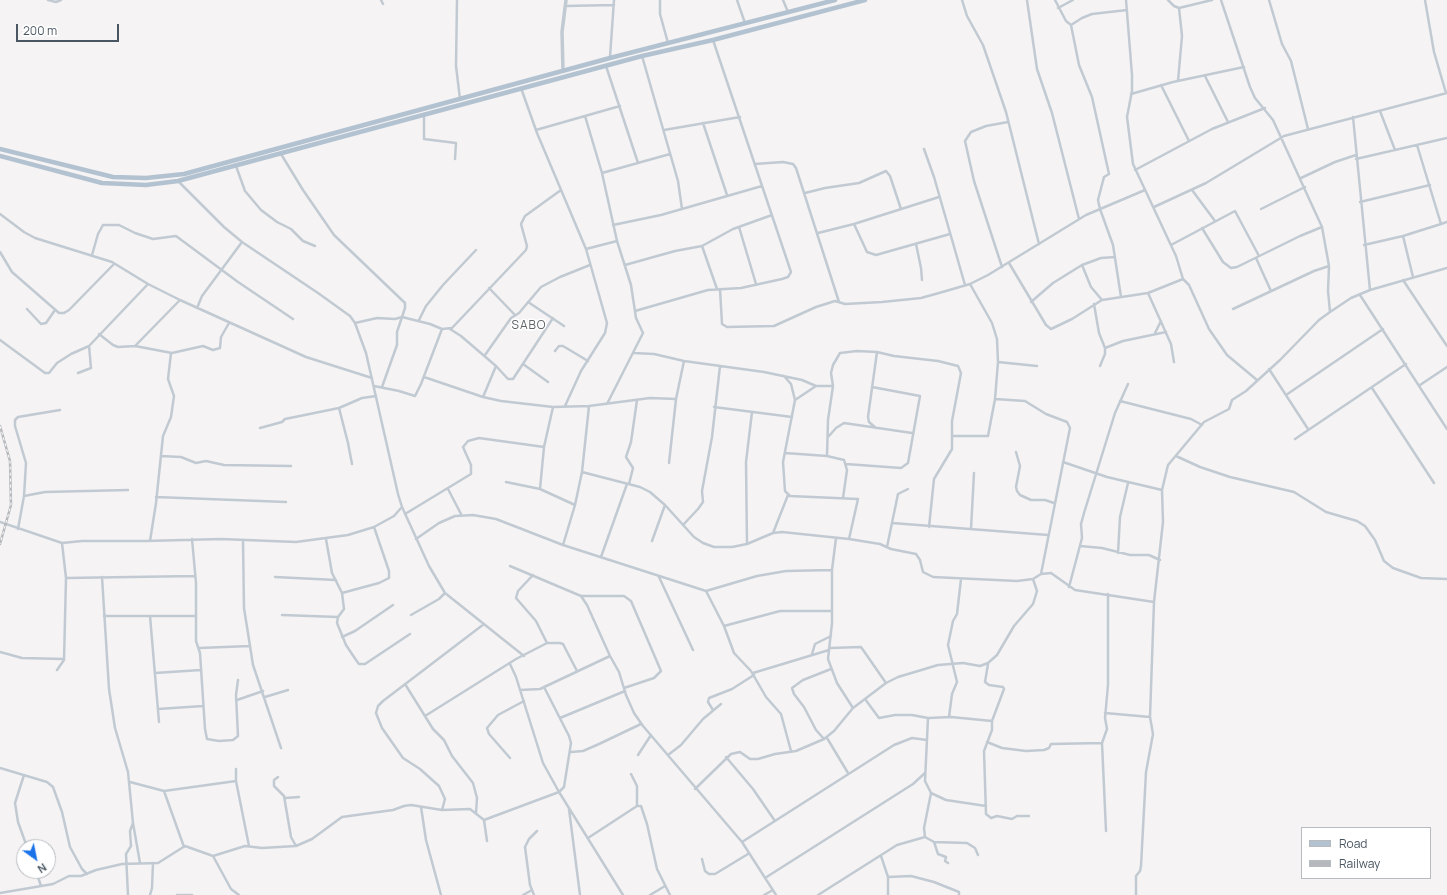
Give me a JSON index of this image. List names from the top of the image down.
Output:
{
  "districts": ["SABO"],
  "legend": ["Road", "Railway"],
  "scale_bar": "200 m",
  "north": "bottom right"
}
